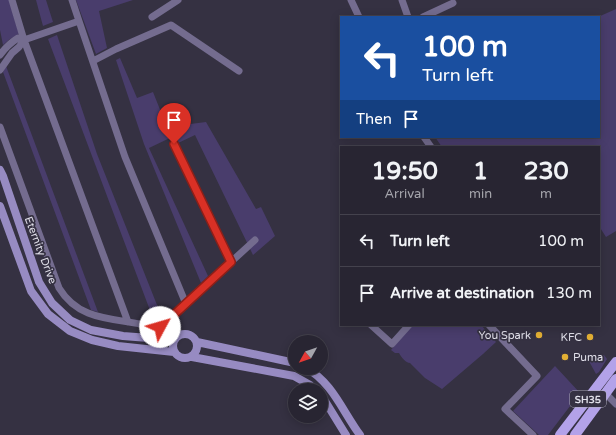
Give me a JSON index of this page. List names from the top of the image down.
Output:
{
  "streets": {
    "main road": ["SH35"],
    "street": ["Eternity Drive"]
  },
  "places": ["You Spark", "KFC", "Puma"],
  "north": "bottom left",
  "page": {
    "turn": ["100 m", "Turn left"],
    "then": "Then",
    "eta": [
      "19:50",
      "Arrival",
      "1",
      "min",
      "230",
      "m"
    ],
    "list": [
      {
        "name": "Turn left",
        "value": "100 m"
      },
      {
        "name": "Arrive at destination",
        "value": "130 m"
      }
    ]
  }
}
